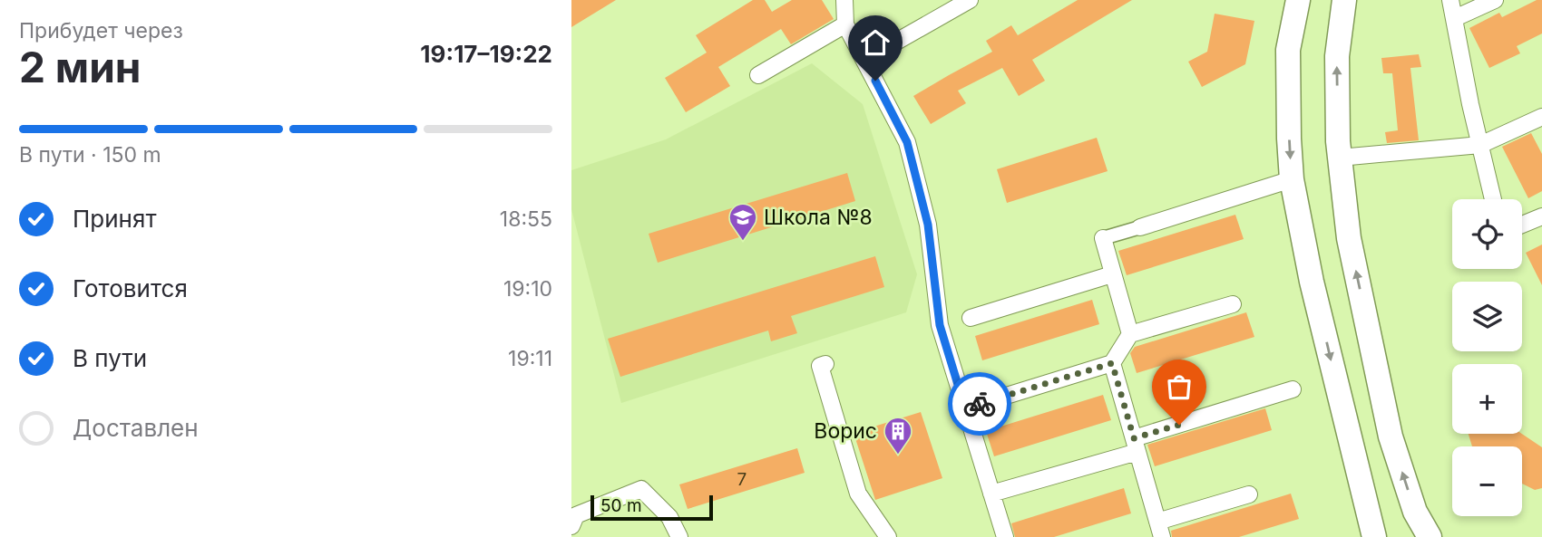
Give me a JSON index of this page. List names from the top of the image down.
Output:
{
  "places": {
    "school or university": ["Школа №8"],
    "building": ["Ворис"]
  },
  "house_numbers": ["7"],
  "scale_bar": "50 m",
  "page": {
    "heading": ["2 мин", "Прибудет через", "19:17–19:22"],
    "bar": "В пути · 150 m",
    "list": [
      ["Принят", "18:55"],
      ["Готовится", "19:10"],
      ["В пути", "19:11"],
      "Доставлен"
    ],
    "map_buttons": ["+", "−"],
    "scale": "50 m"
  }
}
